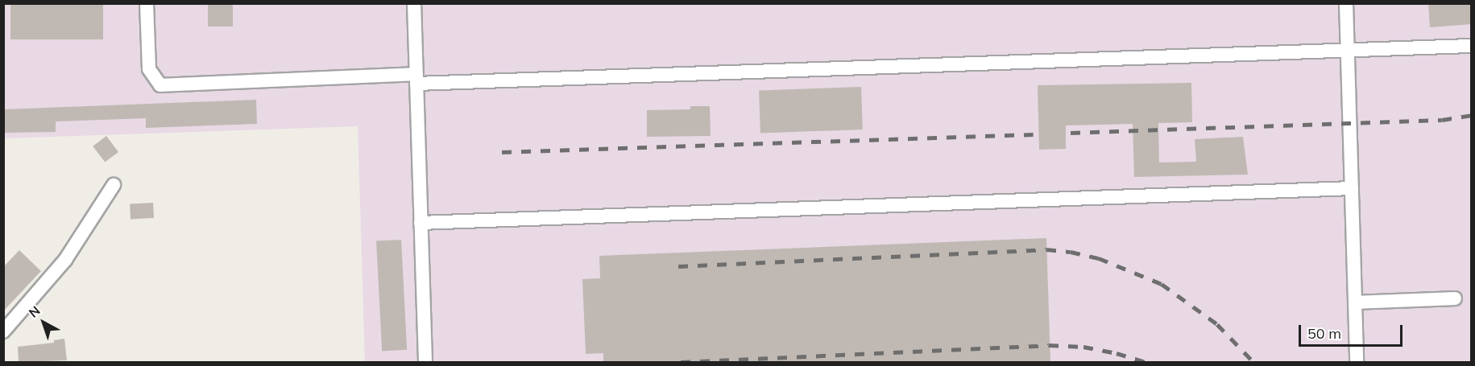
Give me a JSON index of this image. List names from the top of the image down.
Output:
{
  "scale_bar": "50 m",
  "north": "top left"
}
